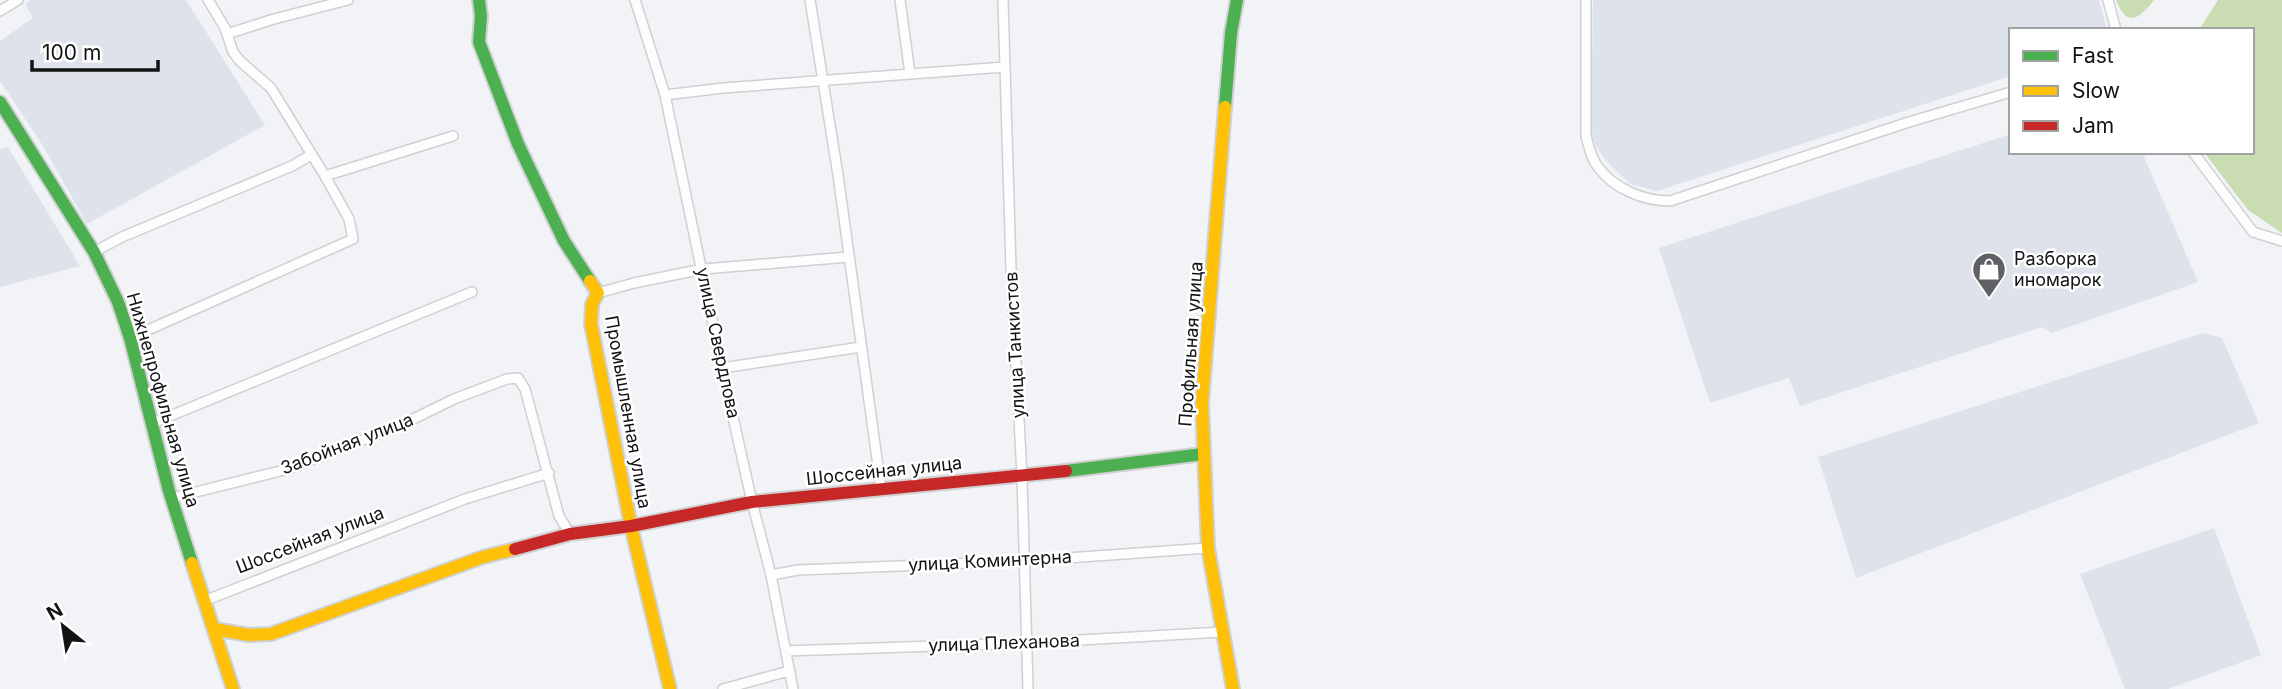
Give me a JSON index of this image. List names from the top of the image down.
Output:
{
  "streets": {
    "street": [
      "улица Свердлова",
      "Профильная улица",
      "улица Танкистов",
      "Нижнепрофильная улица",
      "Промышленная улица",
      "Забойная улица",
      "Шоссейная улица",
      "улица Коминтерна",
      "улица Плеханова"
    ]
  },
  "crossings": [
    ["улица Свердлова", "Шоссейная улица"],
    ["улица Свердлова", "улица Коминтерна"],
    ["улица Свердлова", "улица Плеханова"],
    ["Профильная улица", "Шоссейная улица"],
    ["Профильная улица", "улица Коминтерна"],
    ["Профильная улица", "улица Плеханова"],
    ["улица Танкистов", "Шоссейная улица"],
    ["улица Танкистов", "улица Коминтерна"],
    ["улица Танкистов", "улица Плеханова"],
    ["Нижнепрофильная улица", "Забойная улица"],
    ["Нижнепрофильная улица", "Шоссейная улица"],
    ["Промышленная улица", "Шоссейная улица"],
    ["Забойная улица", "Шоссейная улица"]
  ],
  "places": {
    "shop": ["Разборка иномарок"]
  },
  "legend": ["Fast", "Slow", "Jam"],
  "scale_bar": "100 m",
  "north": "top left"
}
